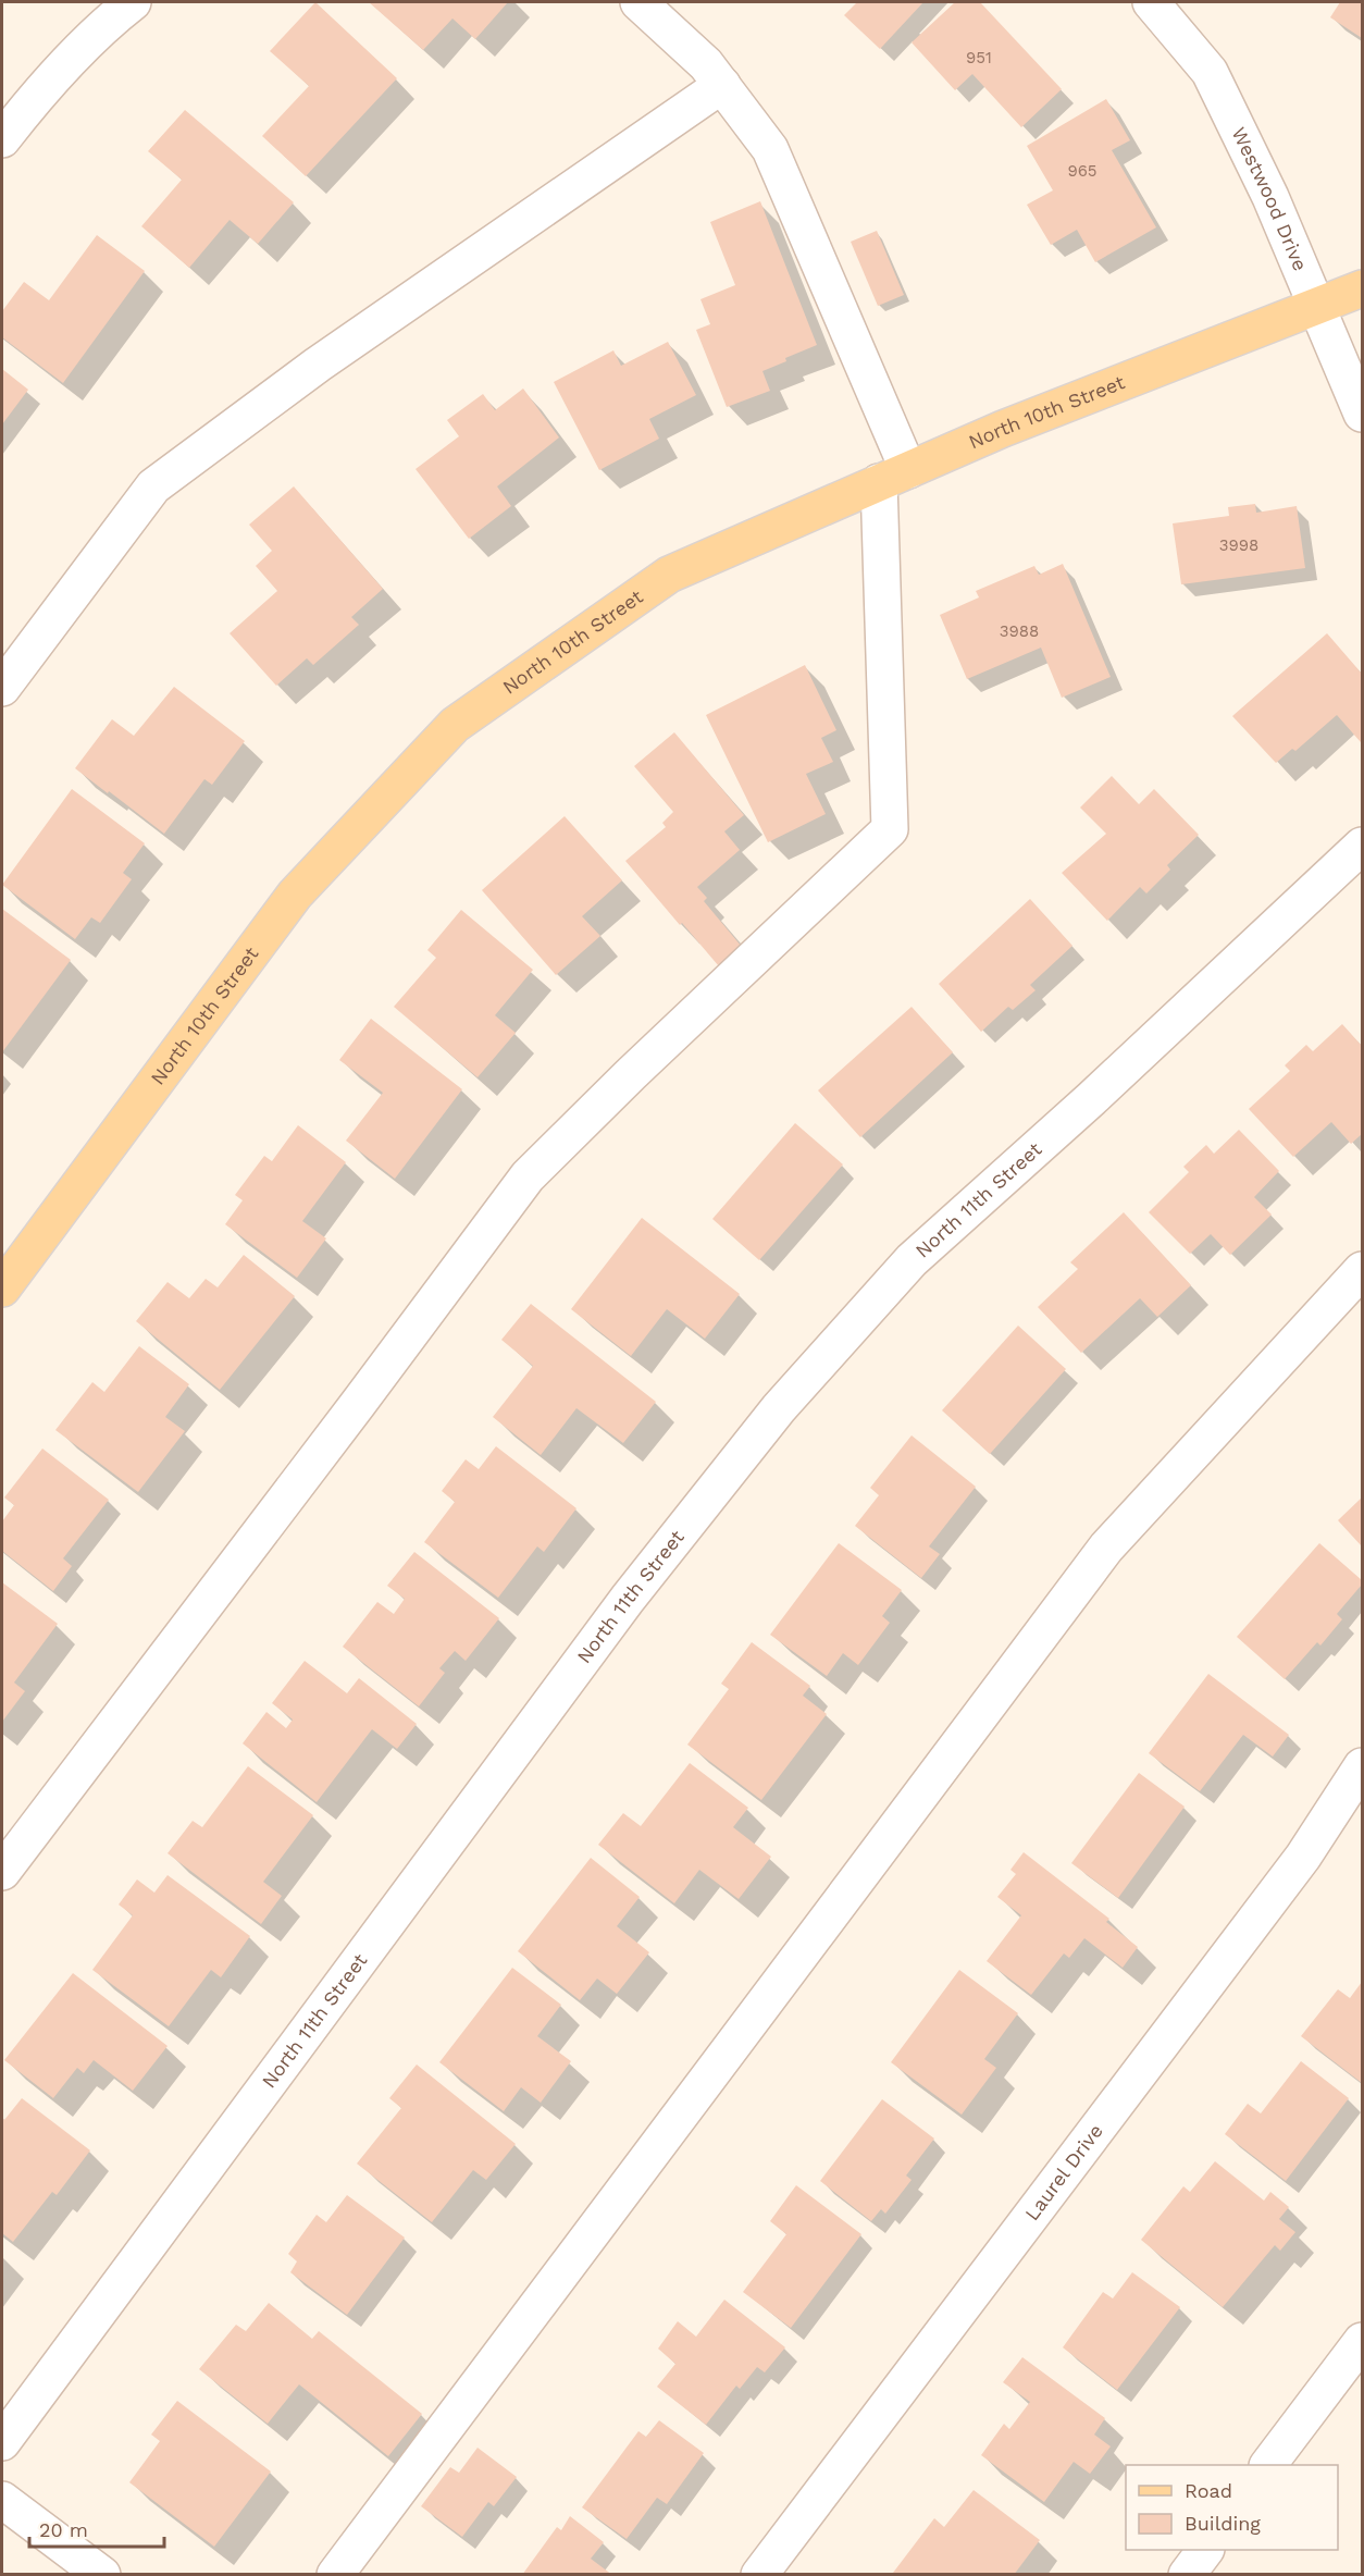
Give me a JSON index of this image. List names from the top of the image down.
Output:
{
  "streets": {
    "main road": ["North 10th Street"],
    "street": ["Westwood Drive", "North 11th Street", "Laurel Drive"]
  },
  "crossings": [
    ["Westwood Drive", "North 10th Street"]
  ],
  "house_numbers": [
    "951",
    "965",
    "3998",
    "3988"
  ],
  "legend": ["Road", "Building"],
  "scale_bar": "20 m"
}
